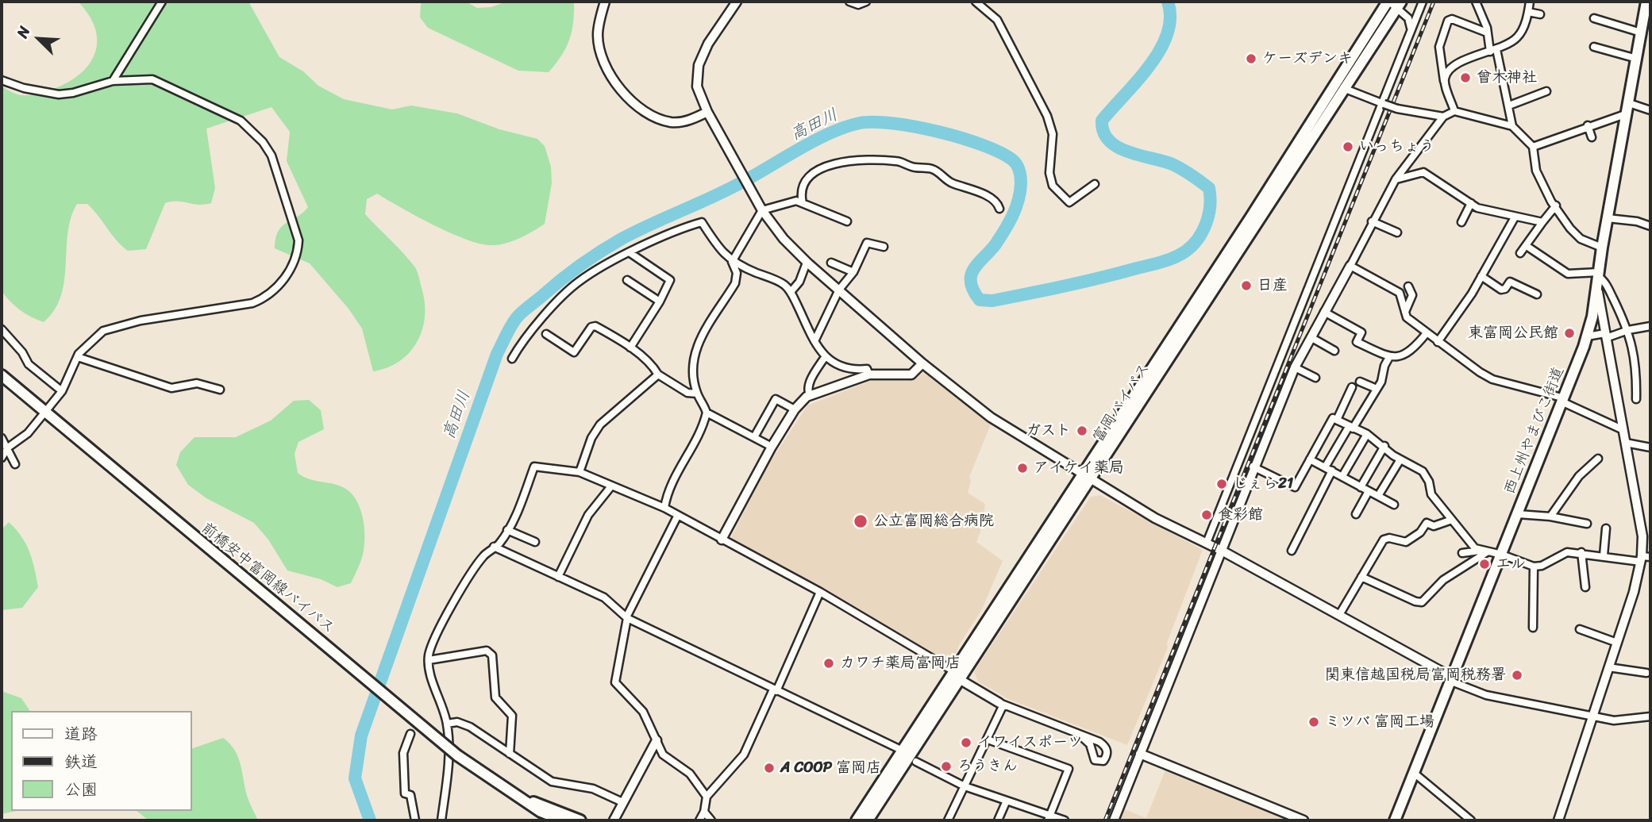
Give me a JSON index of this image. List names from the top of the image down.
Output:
{
  "streets": {
    "main road": ["富岡バイパス", "西上州やまびこ街道", "前橋安中富岡線バイパス"]
  },
  "water": ["高田川"],
  "places": [
    "ケーズデンキ",
    "曾木神社",
    "いっちょう",
    "日産",
    "東富岡公民館",
    "ガスト",
    "アイケイ薬局",
    "じぇら21",
    "食彩館",
    "公立富岡総合病院",
    "エル",
    "カワチ薬局富岡店",
    "関東信越国税局富岡税務署",
    "ミツバ 富岡工場",
    "イワイスポーツ",
    "ろうきん",
    "A COOP 富岡店"
  ],
  "legend": ["道路", "鉄道", "公園"],
  "north": "top left"
}
